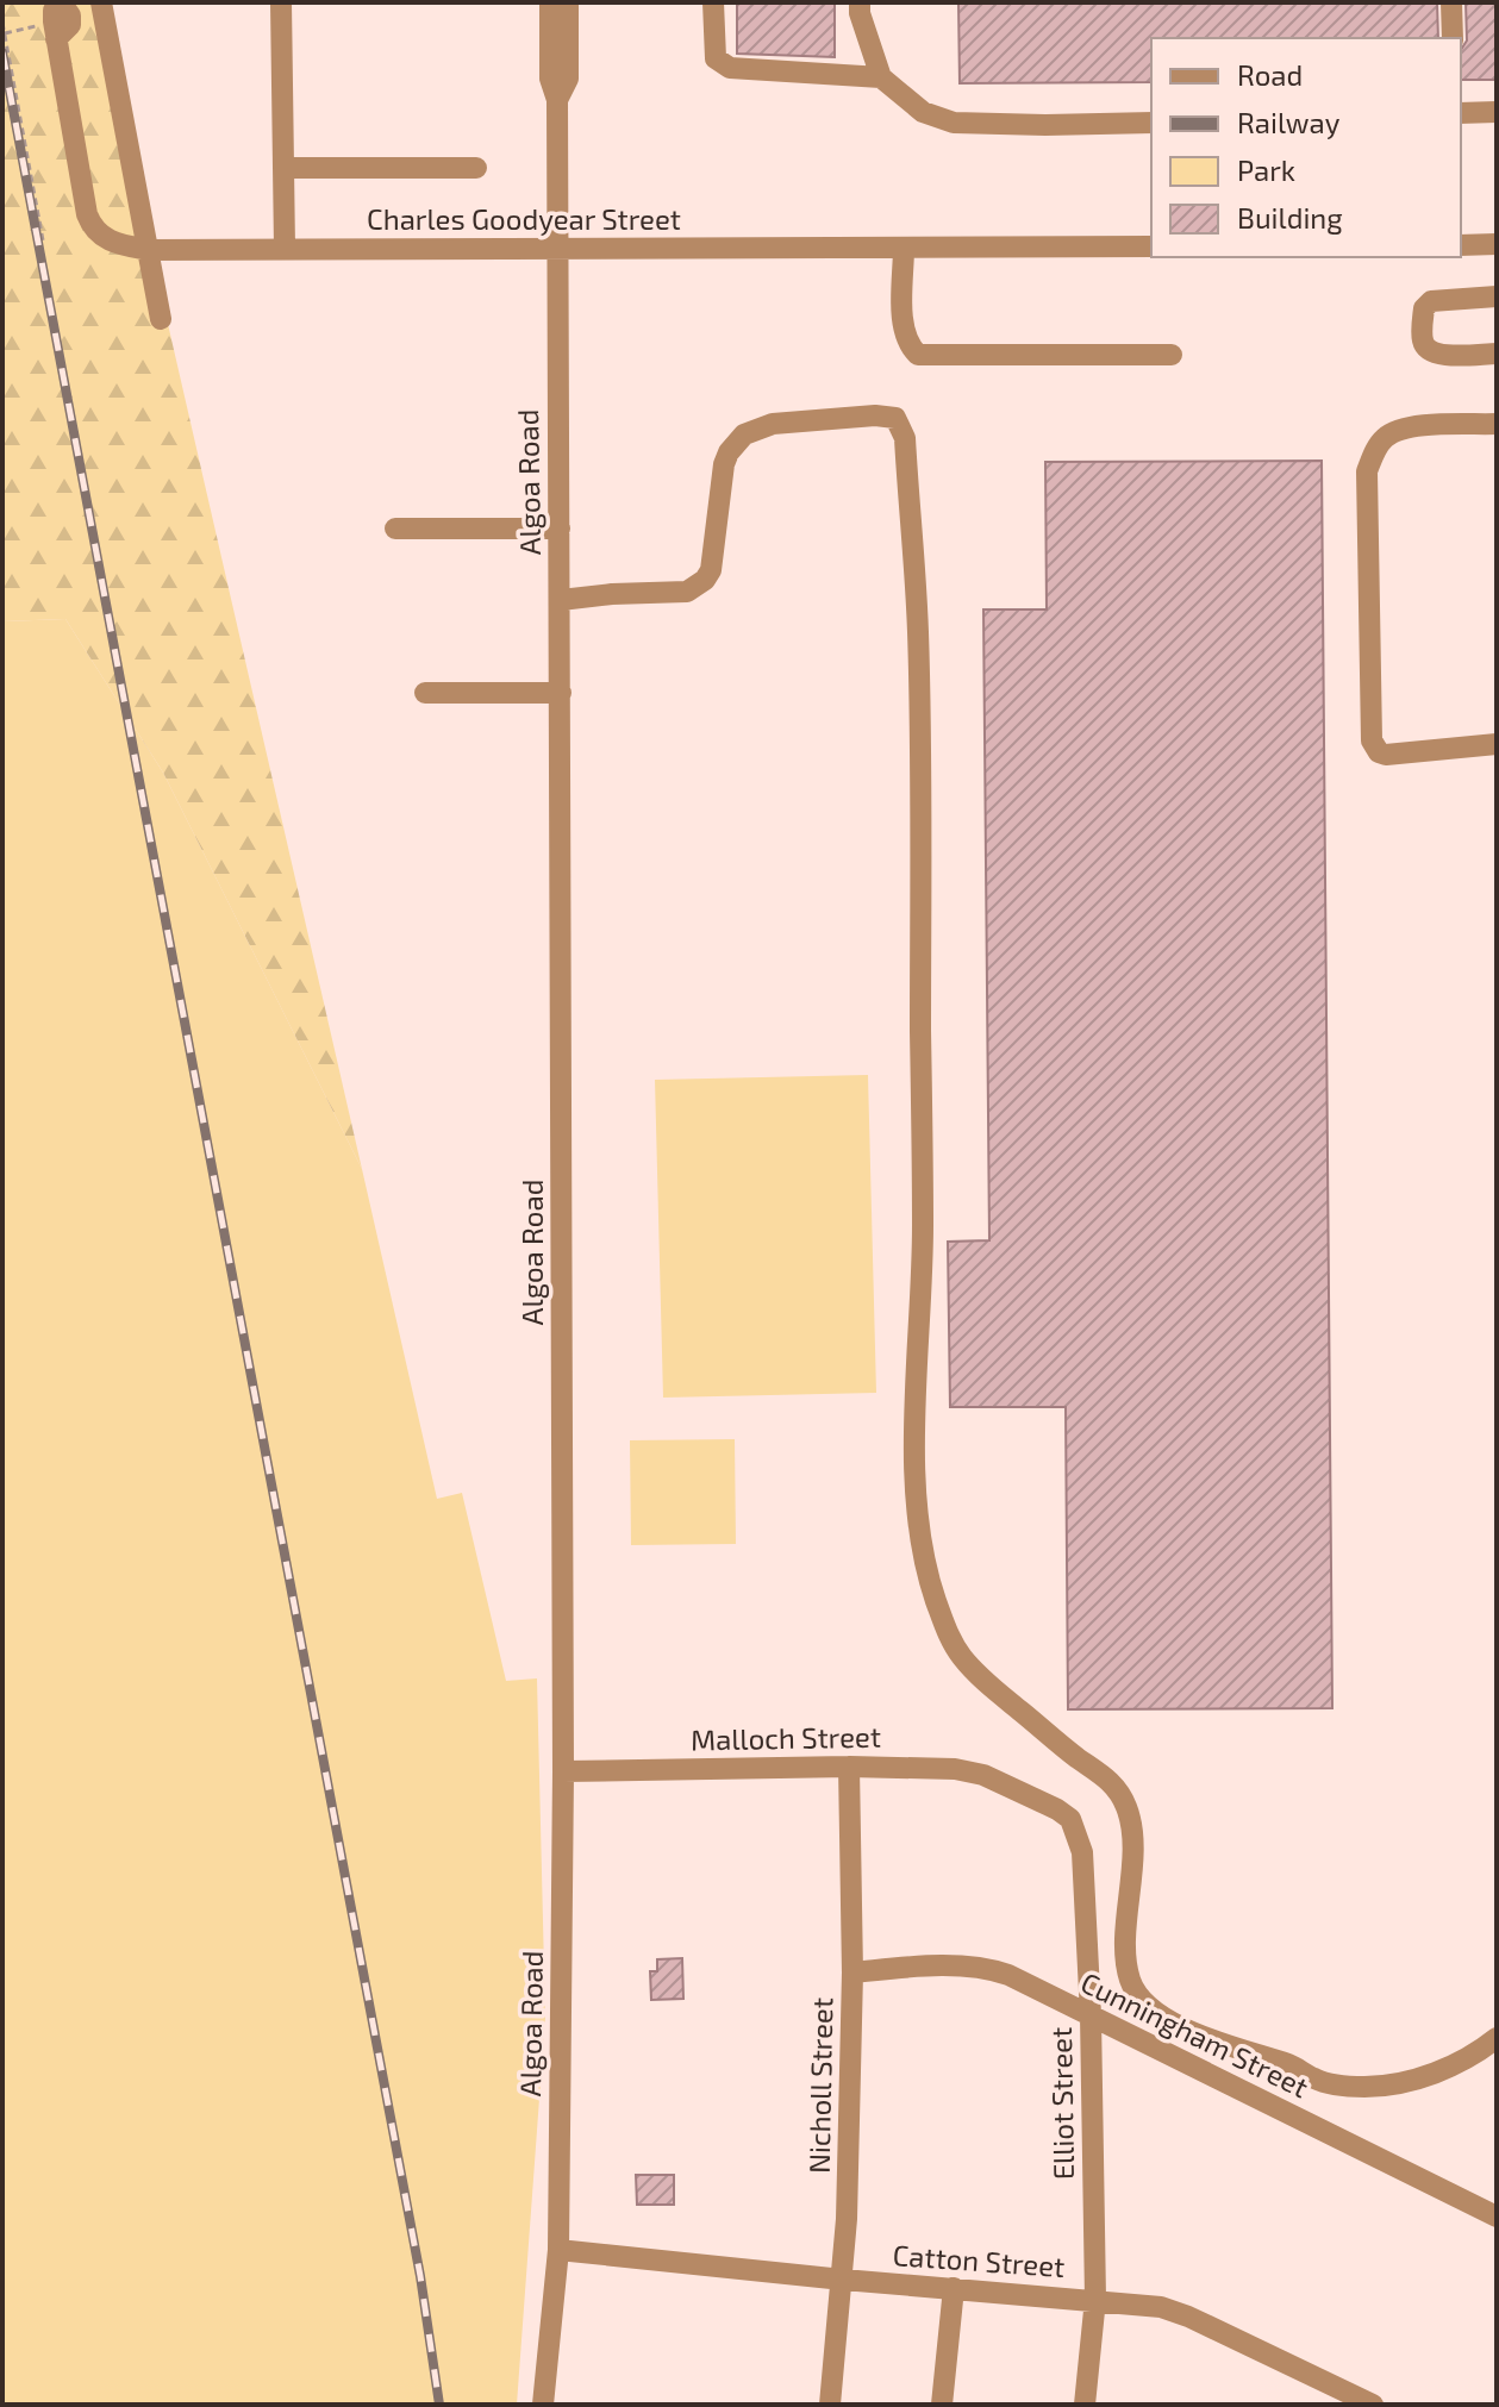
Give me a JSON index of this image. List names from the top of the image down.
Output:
{
  "streets": {
    "street": [
      "Charles Goodyear Street",
      "Algoa Road",
      "Malloch Street",
      "Cunningham Street",
      "Nicholl Street",
      "Elliot Street",
      "Catton Street"
    ]
  },
  "crossings": [
    ["Charles Goodyear Street", "Algoa Road"],
    ["Algoa Road", "Malloch Street"],
    ["Algoa Road", "Catton Street"],
    ["Malloch Street", "Nicholl Street"],
    ["Malloch Street", "Elliot Street"],
    ["Cunningham Street", "Nicholl Street"],
    ["Cunningham Street", "Elliot Street"],
    ["Nicholl Street", "Catton Street"],
    ["Elliot Street", "Catton Street"]
  ],
  "legend": [
    "Road",
    "Railway",
    "Park",
    "Building"
  ]
}
